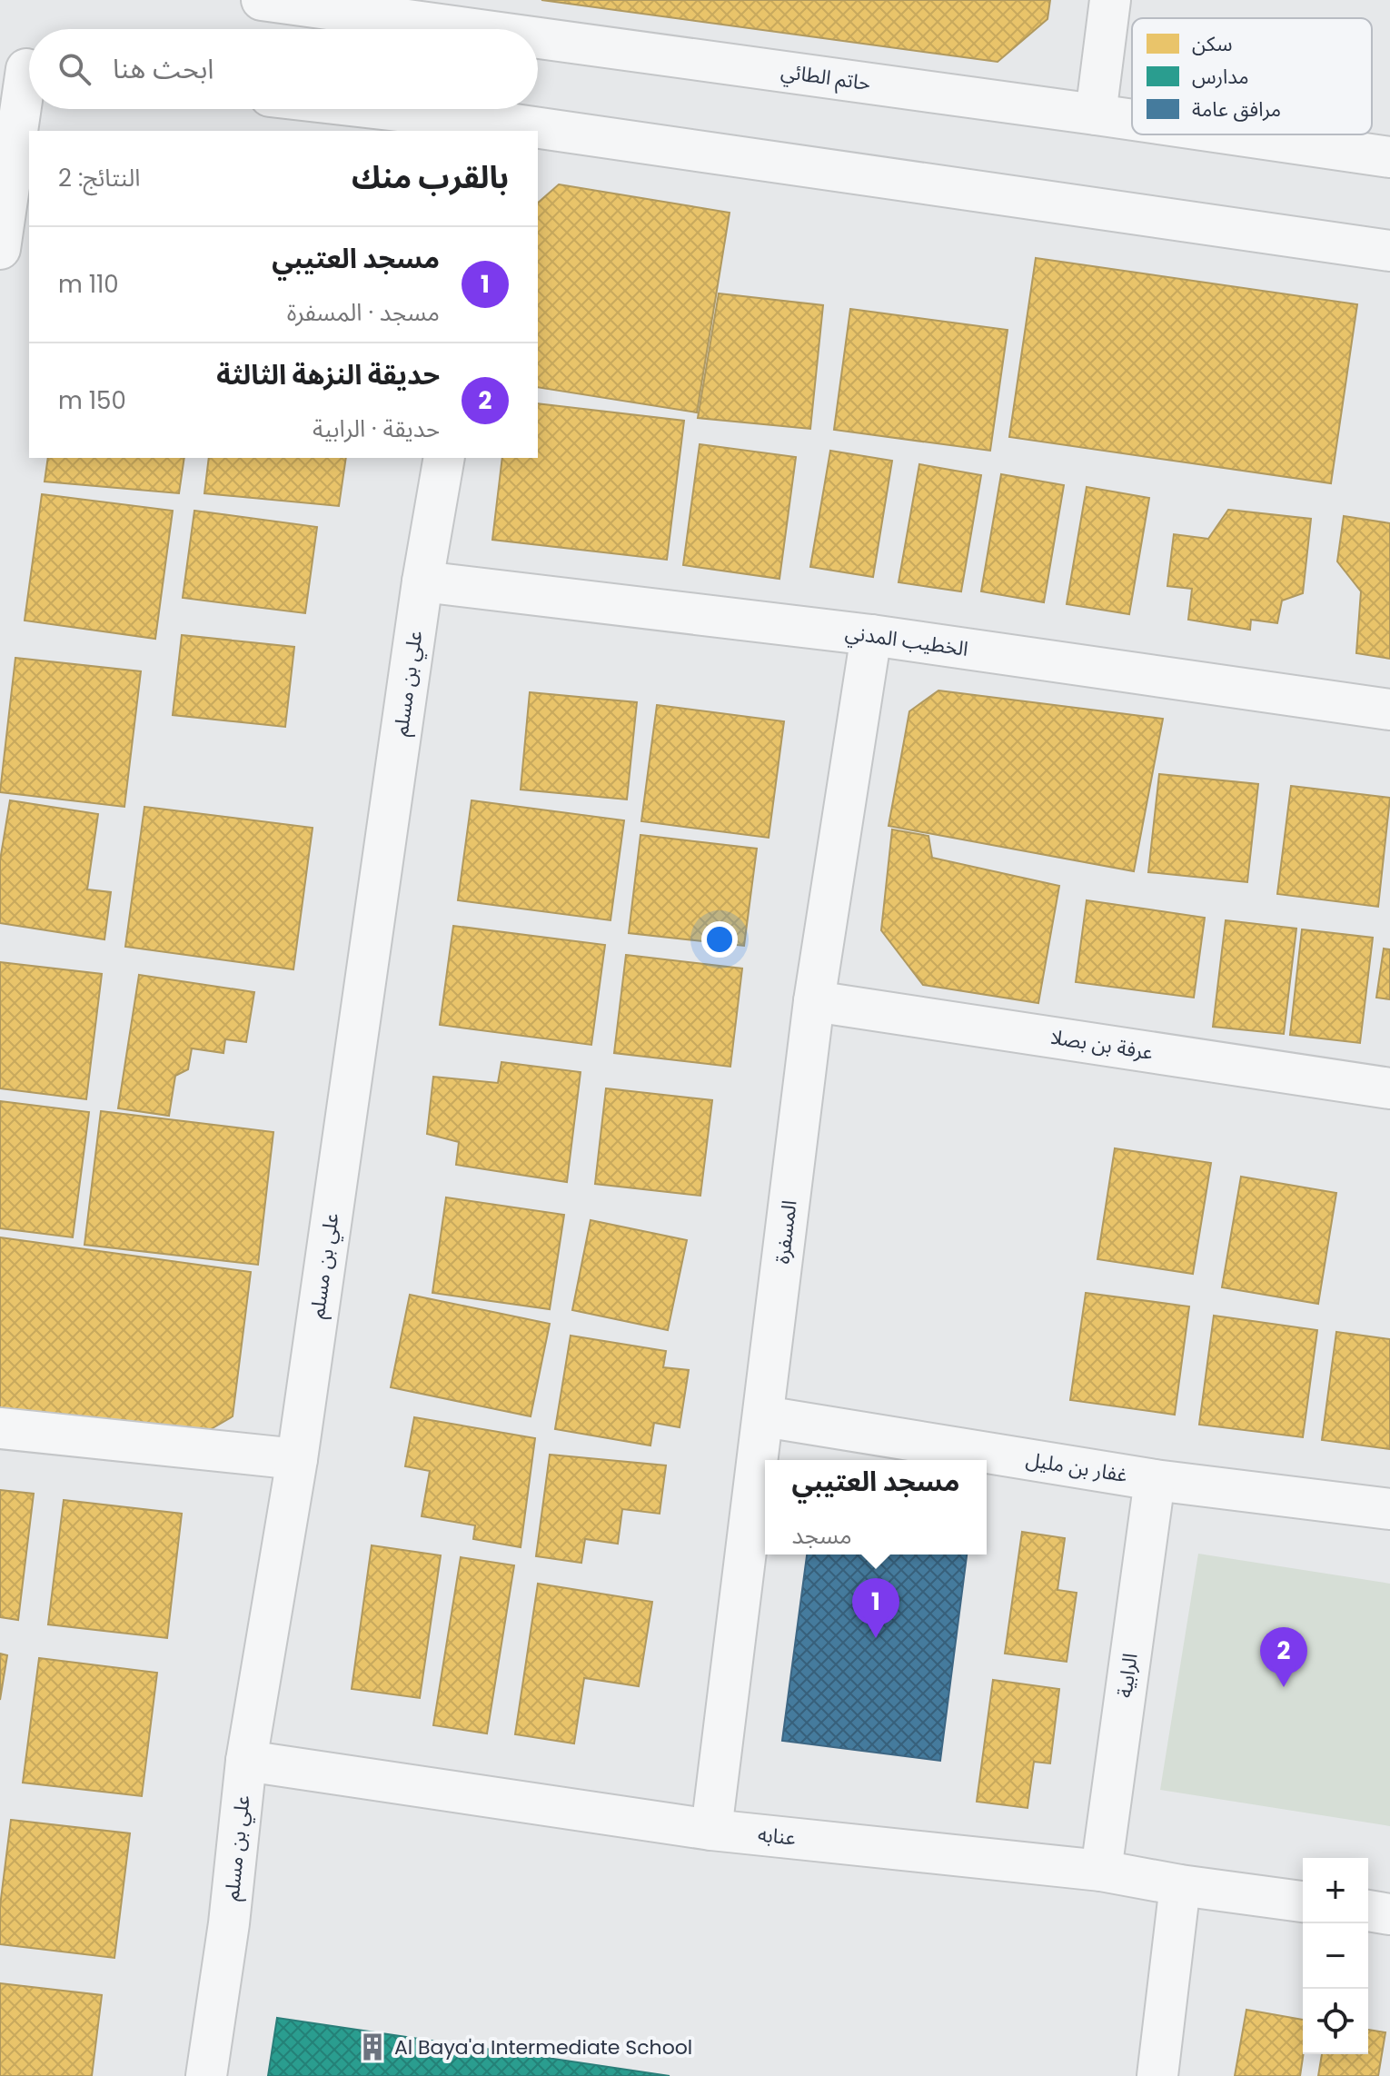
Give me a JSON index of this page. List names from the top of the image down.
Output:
{
  "streets": {
    "street": [
      "حاتم الطائي",
      "الخطيب المدني",
      "علي بن مسلم",
      "عرفة بن بصلا",
      "المسفرة",
      "غفار بن مليل",
      "الرابية",
      "عنابه"
    ]
  },
  "crossings": [
    ["الخطيب المدني", "علي بن مسلم"],
    ["الخطيب المدني", "المسفرة"],
    ["علي بن مسلم", "عنابه"],
    ["عرفة بن بصلا", "المسفرة"],
    ["المسفرة", "غفار بن مليل"],
    ["المسفرة", "عنابه"],
    ["غفار بن مليل", "الرابية"],
    ["الرابية", "عنابه"]
  ],
  "places": {
    "building": ["Al Baya'a Intermediate School"]
  },
  "legend": ["سكن", "مدارس", "مرافق عامة"],
  "page": {
    "search": "ابحث هنا",
    "heading": ["بالقرب منك", "النتائج: 2"],
    "list": [
      {
        "mark": "1",
        "name": "مسجد العتيبي",
        "note": "مسجد · المسفرة",
        "value": "110 m"
      },
      {
        "mark": "2",
        "name": "حديقة النزهة الثالثة",
        "note": "حديقة · الرابية",
        "value": "150 m"
      }
    ],
    "popup": ["مسجد العتيبي", "مسجد"],
    "pins": ["1", "2"],
    "map_buttons": ["+", "−"]
  }
}
